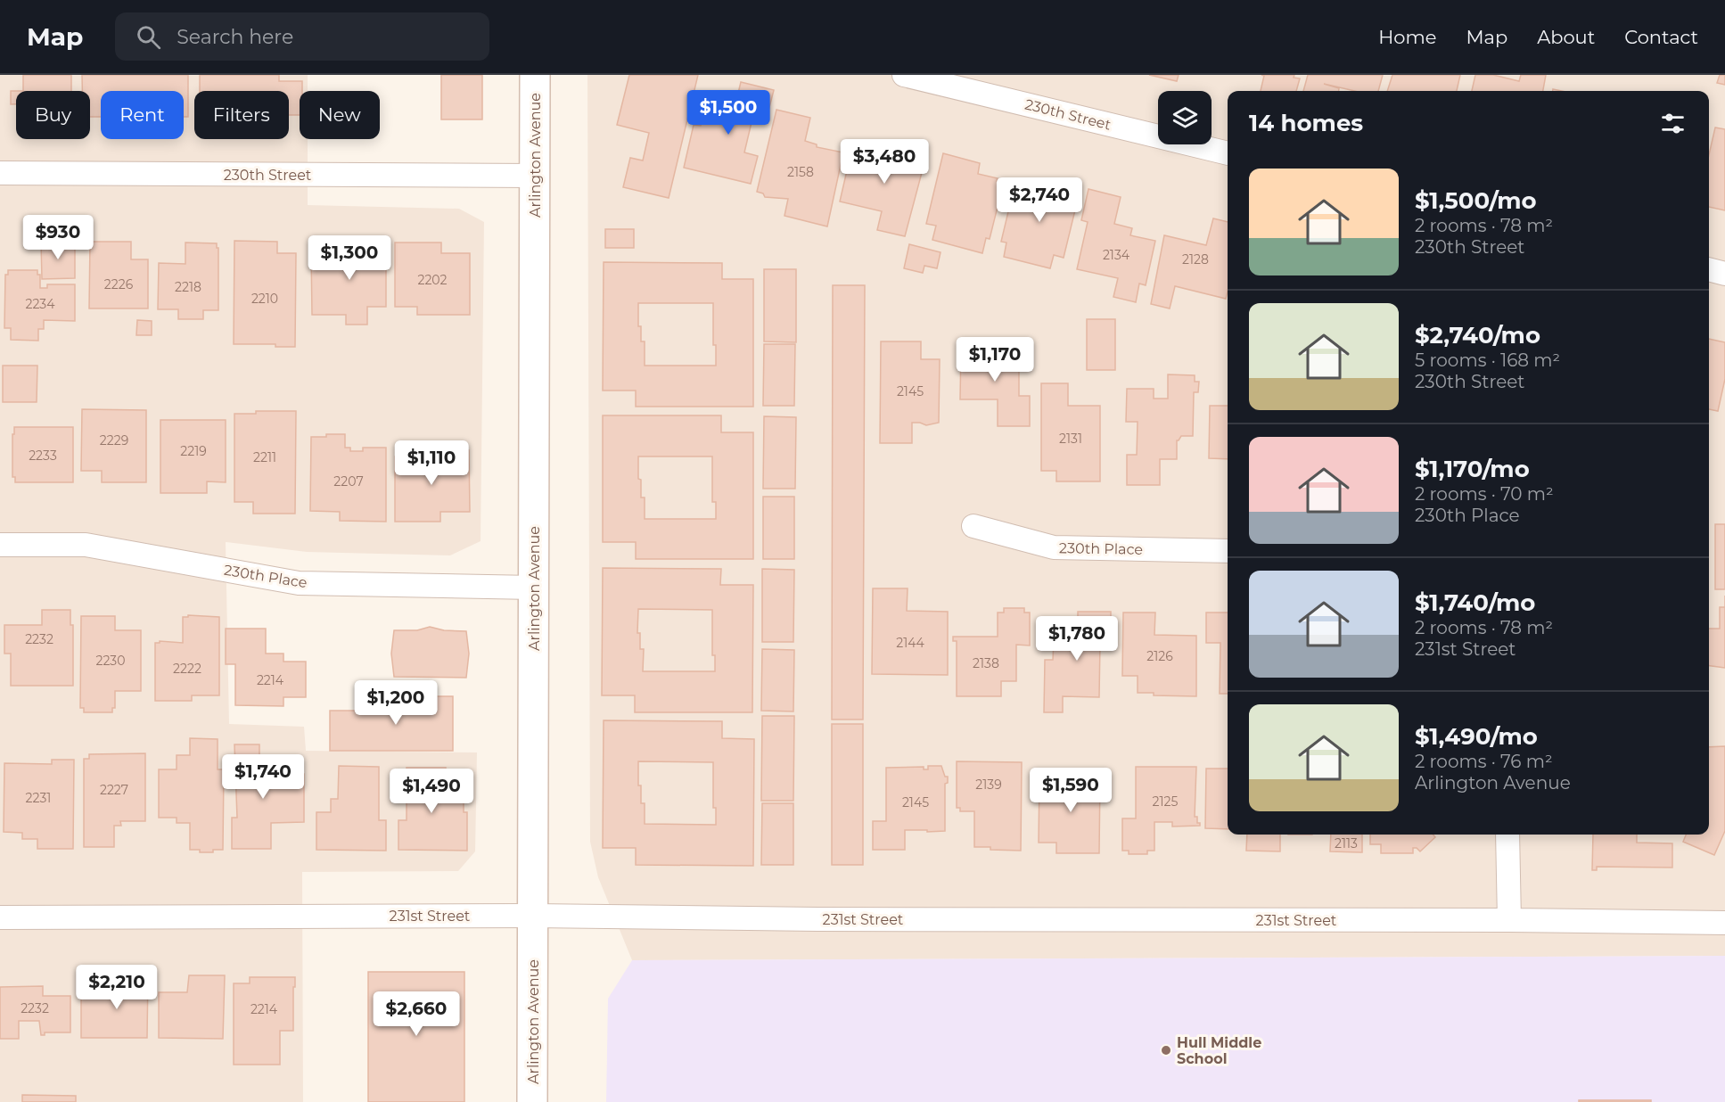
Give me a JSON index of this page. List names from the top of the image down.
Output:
{
  "streets": {
    "main road": ["Arlington Avenue"],
    "street": ["230th Street", "230th Place", "231st Street"]
  },
  "crossings": [
    ["230th Street", "Arlington Avenue"],
    ["Arlington Avenue", "230th Place"],
    ["Arlington Avenue", "231st Street"]
  ],
  "places": ["Hull Middle School"],
  "house_numbers": [
    "2158",
    "2134",
    "2128",
    "2202",
    "2226",
    "2218",
    "2210",
    "2234",
    "2145",
    "2131",
    "2229",
    "2219",
    "2233",
    "2211",
    "2207",
    "2232",
    "2144",
    "2126",
    "2230",
    "2138",
    "2222",
    "2214",
    "2139",
    "2227",
    "2231",
    "2125",
    "2145",
    "2113",
    "2232",
    "2214"
  ],
  "page": {
    "header": "Map",
    "search": "Search here",
    "nav": [
      "Home",
      "Map",
      "About",
      "Contact"
    ],
    "price": [
      "$1,500",
      "$3,480",
      "$2,740",
      "$930",
      "$1,300",
      "$1,170",
      "$1,110",
      "$1,780",
      "$1,200",
      "$1,740",
      "$1,590",
      "$1,490",
      "$2,210",
      "$2,660"
    ],
    "chip": [
      "Buy",
      "Rent",
      "Filters",
      "New"
    ],
    "heading": "14 homes",
    "list": [
      {
        "name": "$1,500/mo",
        "note": "2 rooms · 78 m² · 230th Street"
      },
      {
        "name": "$2,740/mo",
        "note": "5 rooms · 168 m² · 230th Street"
      },
      {
        "name": "$1,170/mo",
        "note": "2 rooms · 70 m² · 230th Place"
      },
      {
        "name": "$1,740/mo",
        "note": "2 rooms · 78 m² · 231st Street"
      },
      {
        "name": "$1,490/mo",
        "note": "2 rooms · 76 m² · Arlington Avenue"
      }
    ]
  }
}
